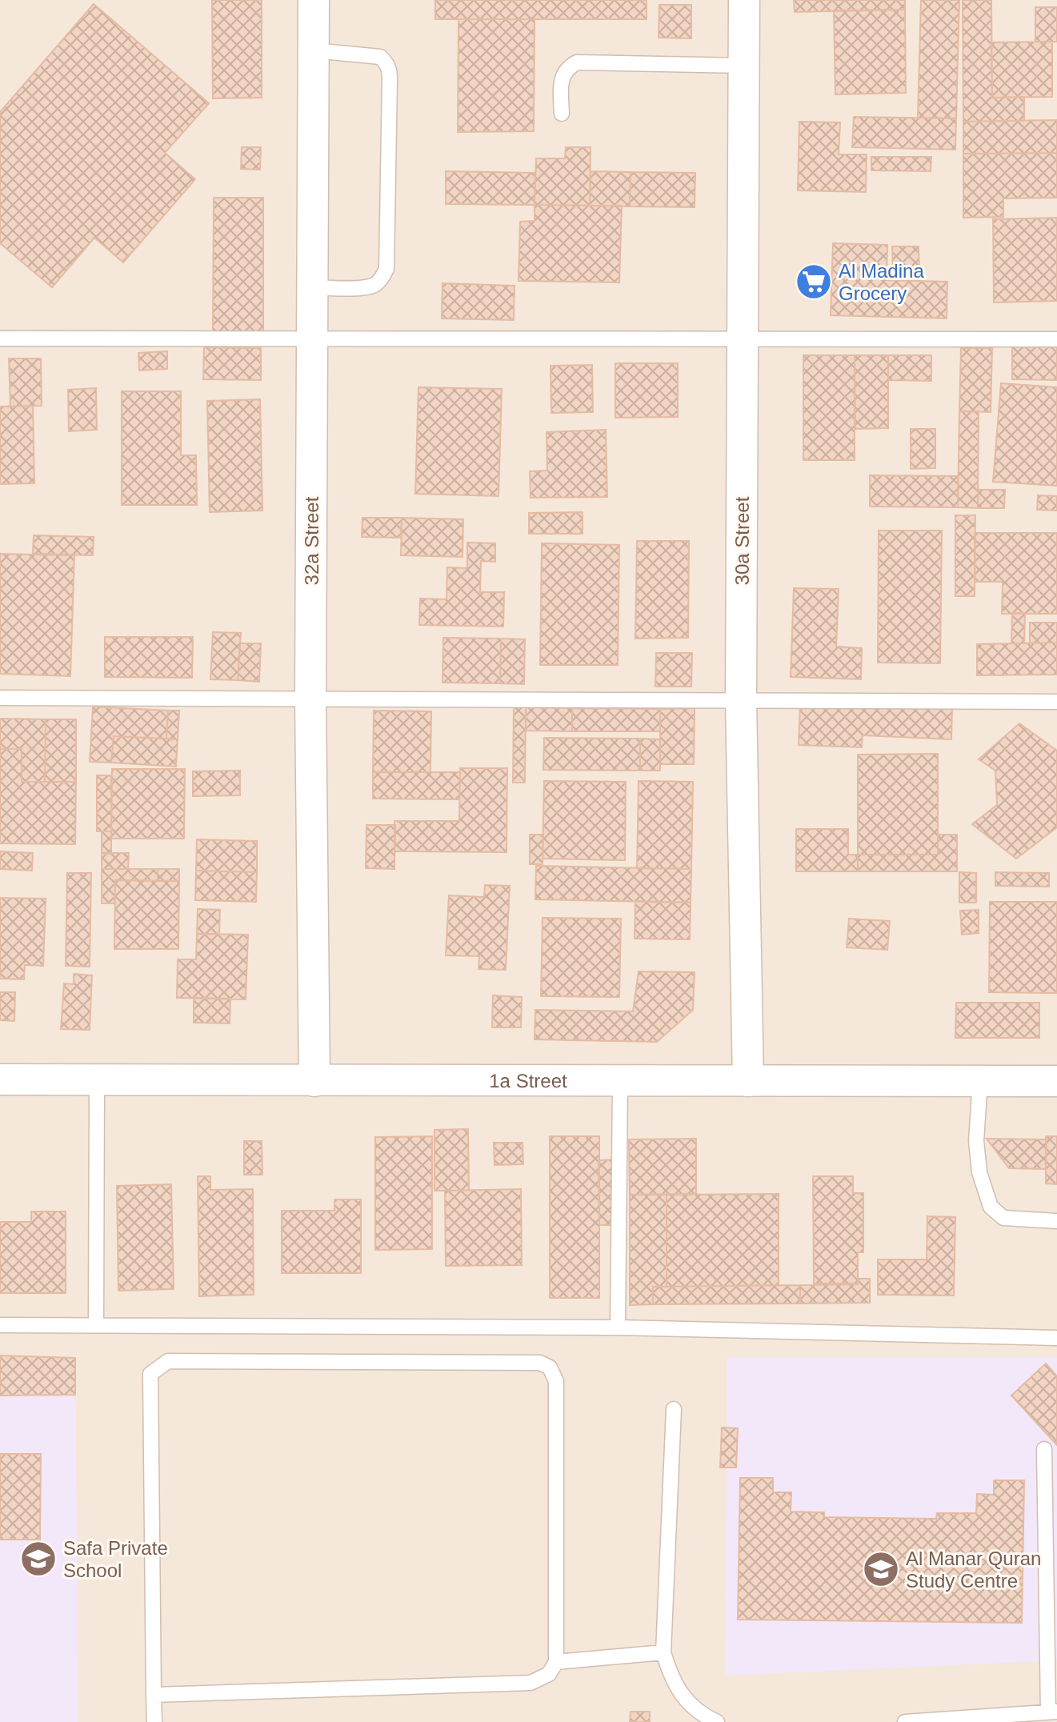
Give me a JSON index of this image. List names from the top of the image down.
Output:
{
  "streets": {
    "street": ["32a Street", "30a Street", "1a Street"]
  },
  "crossings": [
    ["32a Street", "1a Street"],
    ["30a Street", "1a Street"]
  ],
  "places": {
    "supermarket": ["Al Madina Grocery"],
    "school or university": ["Safa Private School", "Al Manar Quran Study Centre"]
  }
}
